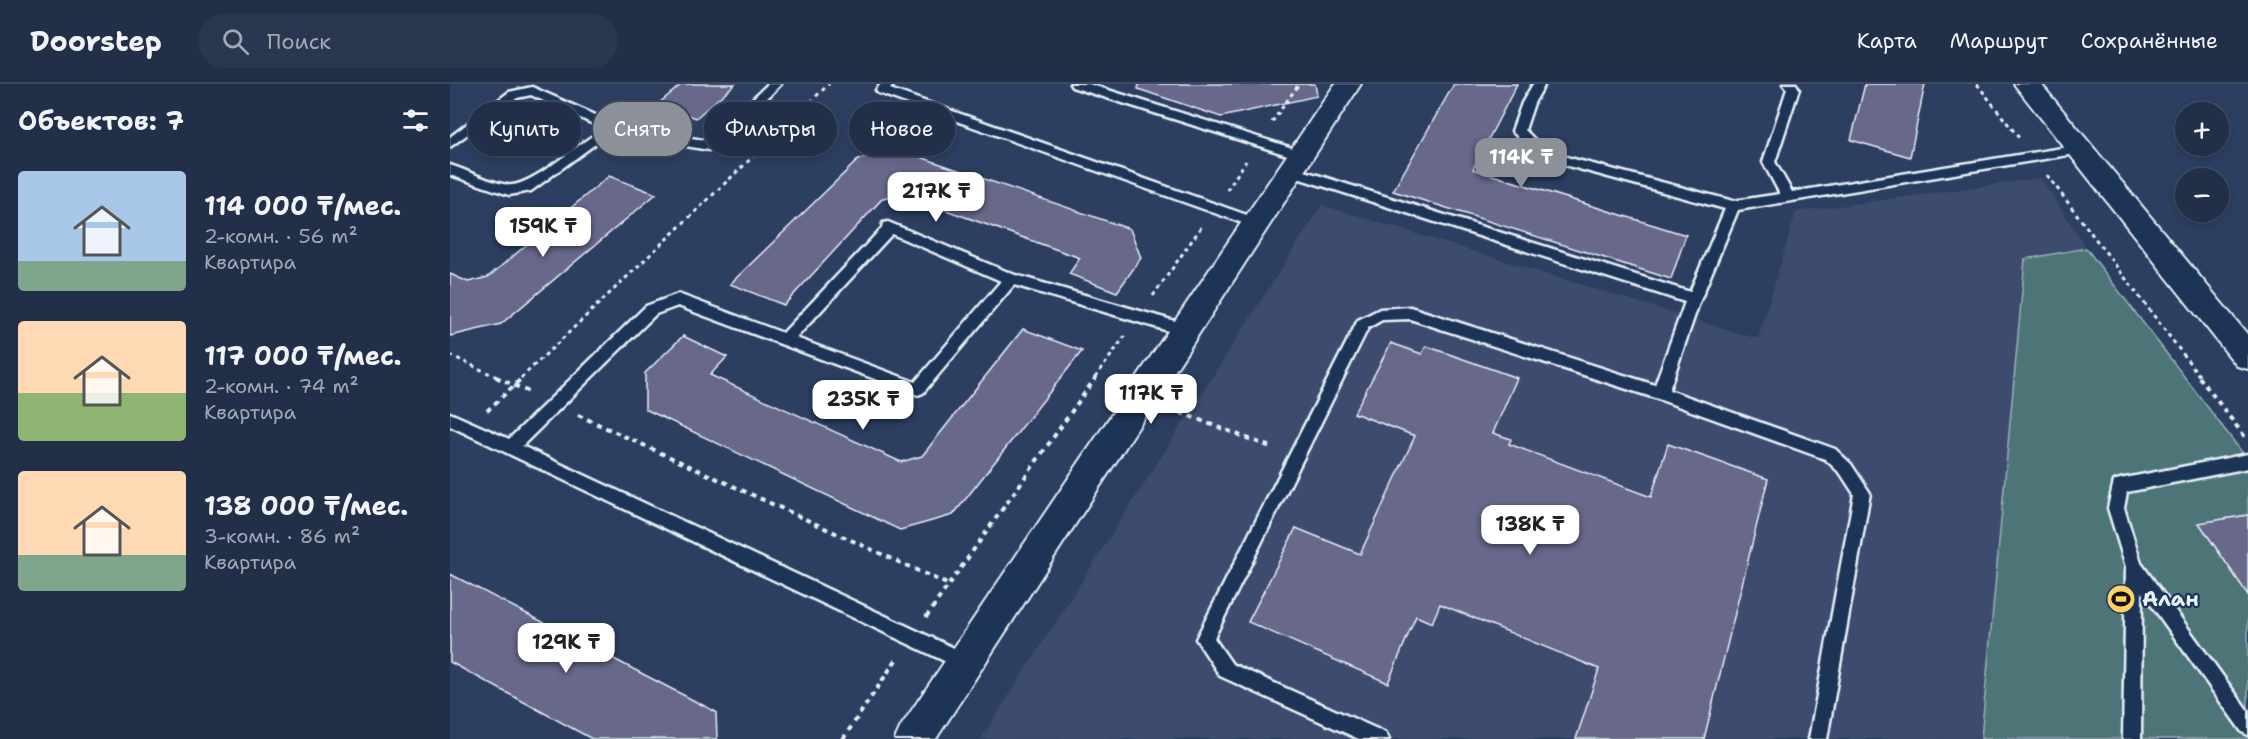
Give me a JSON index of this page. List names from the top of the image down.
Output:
{
  "places": {
    "sports": ["Алан"]
  },
  "page": {
    "header": "Doorstep",
    "search": "Поиск",
    "nav": ["Карта", "Маршрут", "Сохранённые"],
    "heading": "Объектов: 7",
    "map_buttons": ["+", "−"],
    "chip": [
      "Купить",
      "Снять",
      "Фильтры",
      "Новое"
    ],
    "price": [
      "114K ₸",
      "217K ₸",
      "159K ₸",
      "117K ₸",
      "235K ₸",
      "138K ₸",
      "129K ₸"
    ],
    "list": [
      {
        "name": "114 000 ₸/мес.",
        "note": "2-комн. · 56 m² · Квартира"
      },
      {
        "name": "117 000 ₸/мес.",
        "note": "2-комн. · 74 m² · Квартира"
      },
      {
        "name": "138 000 ₸/мес.",
        "note": "3-комн. · 86 m² · Квартира"
      }
    ]
  }
}
